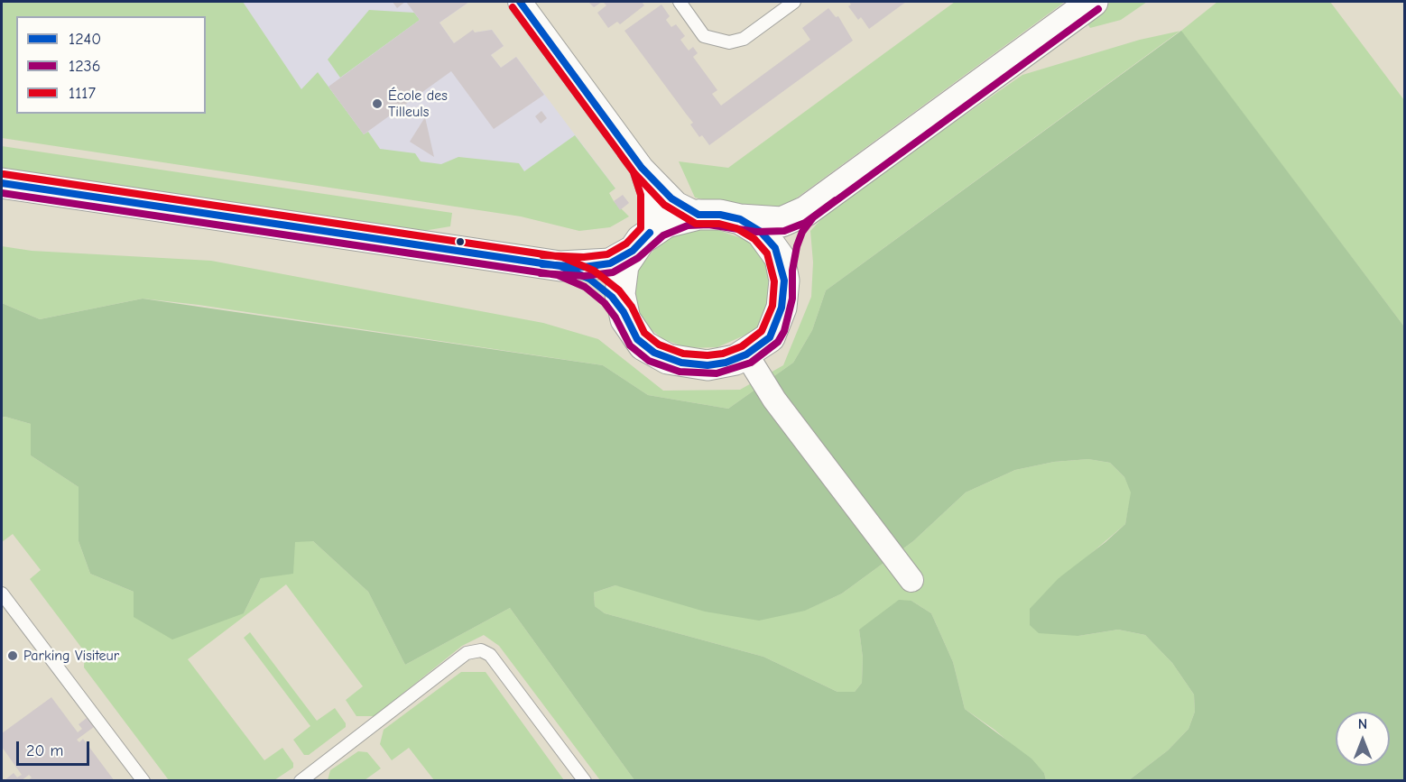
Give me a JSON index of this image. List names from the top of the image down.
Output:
{
  "places": ["École des Tilleuls", "Parking Visiteur"],
  "lines": ["transit line 1240", "transit line 1117", "transit line 1236"],
  "legend": ["1240", "1236", "1117"],
  "scale_bar": "20 m",
  "north": "top"
}
